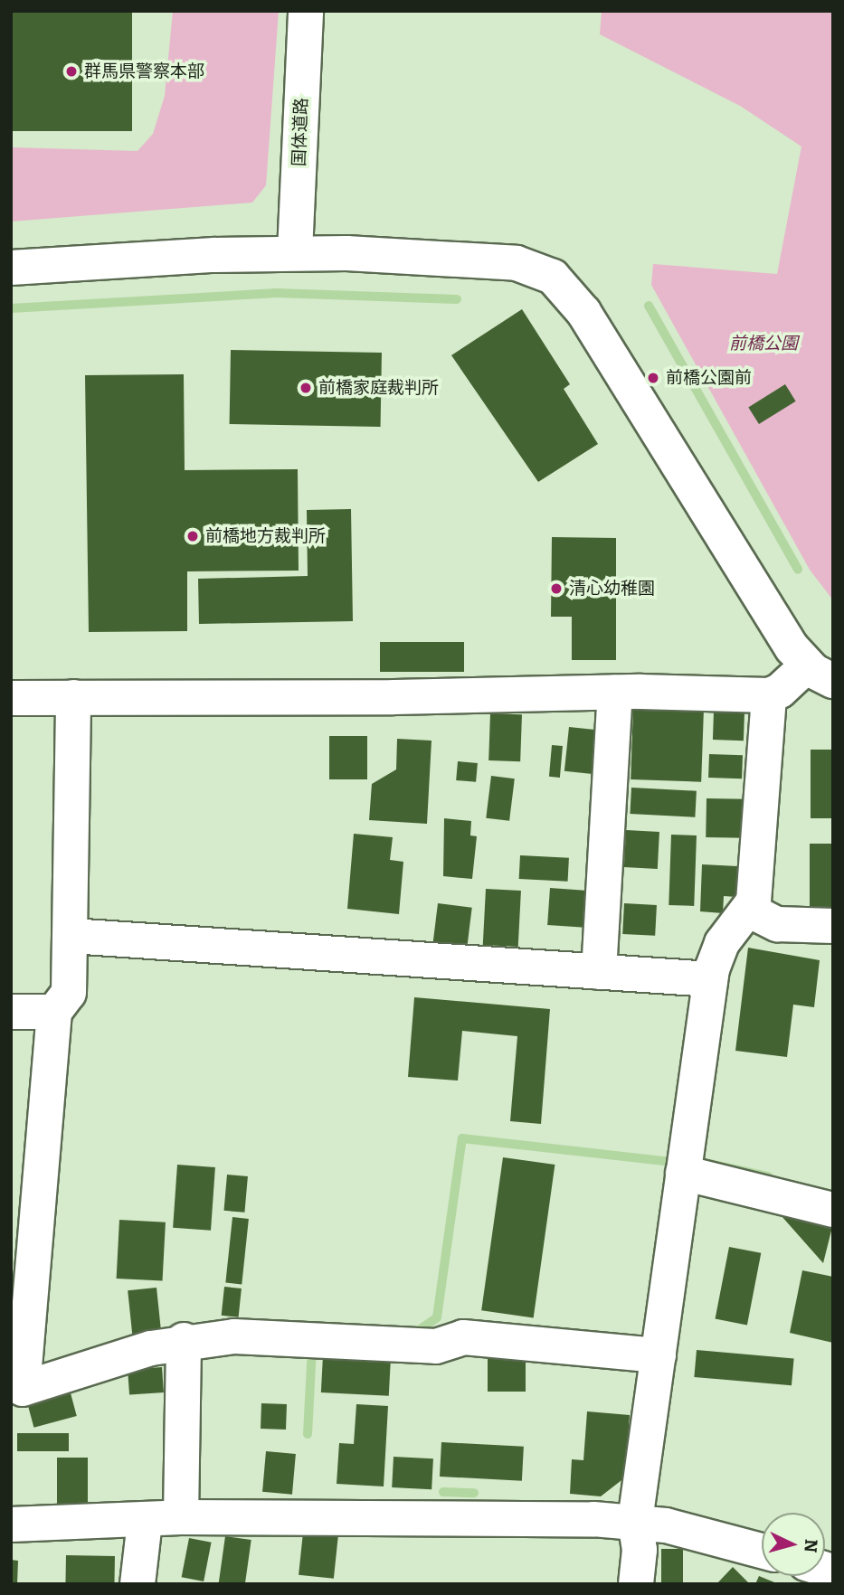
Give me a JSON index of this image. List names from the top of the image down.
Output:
{
  "streets": {
    "street": ["国体道路"]
  },
  "parks": ["前橋公園"],
  "places": [
    "群馬県警察本部",
    "前橋公園前",
    "前橋家庭裁判所",
    "前橋地方裁判所",
    "清心幼稚園"
  ],
  "north": "right"
}
